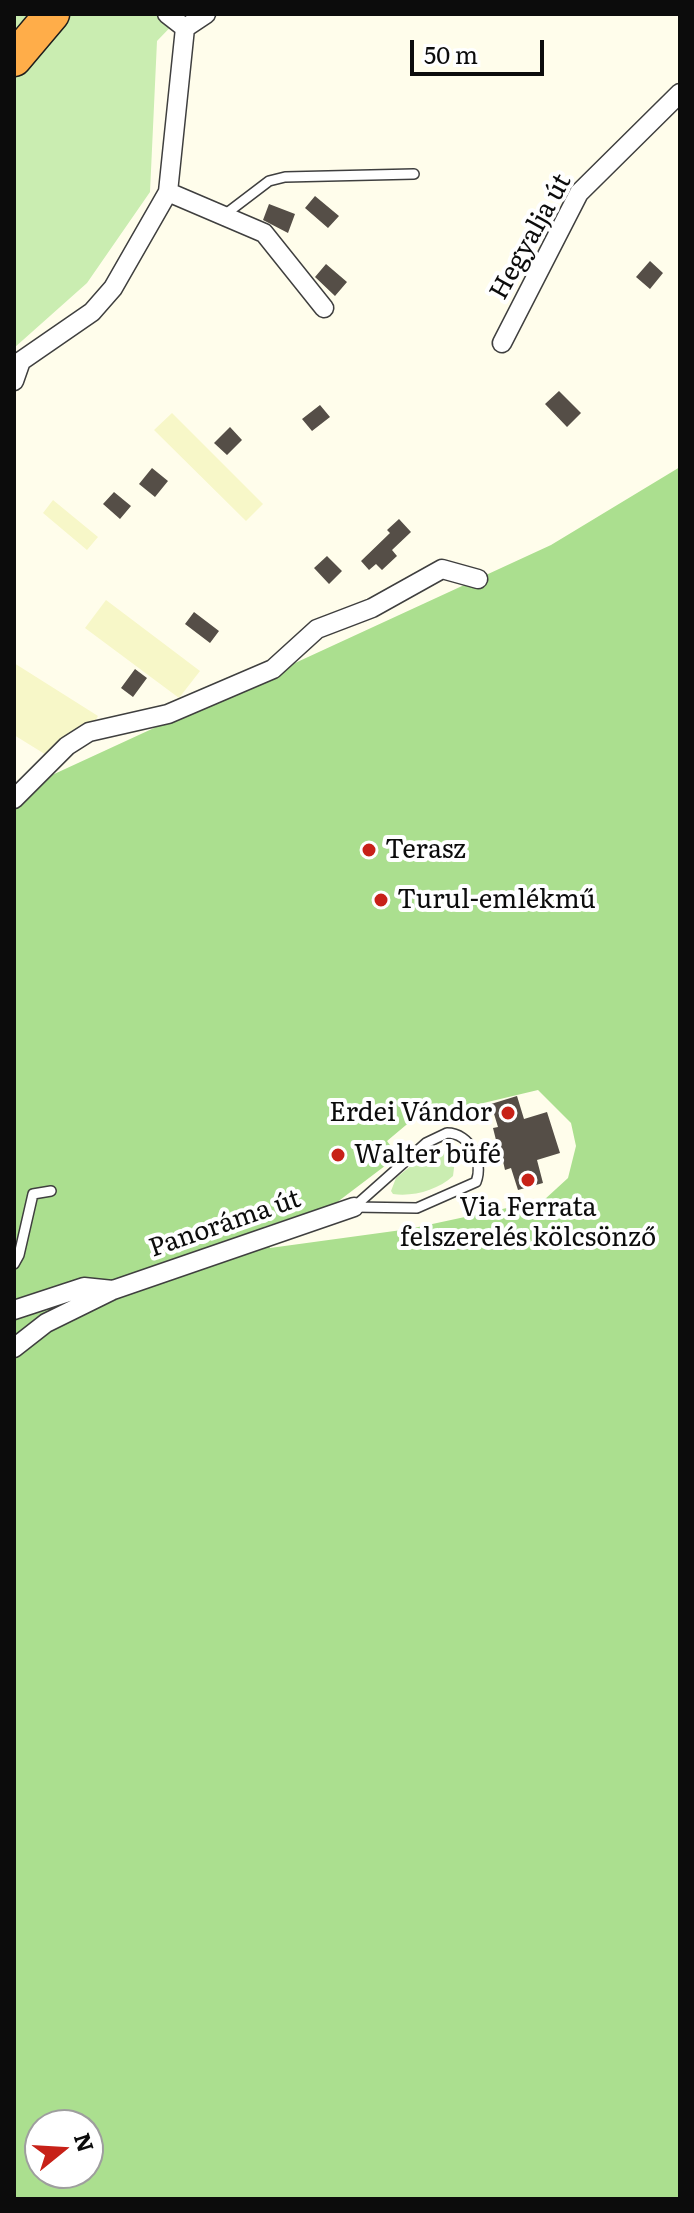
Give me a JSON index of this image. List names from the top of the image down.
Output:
{
  "streets": {
    "street": ["Hegyalja út", "Panoráma út"]
  },
  "places": [
    "Terasz",
    "Turul-emlékmű",
    "Erdei Vándor",
    "Walter büfé",
    "Via Ferrata felszerelés kölcsönző"
  ],
  "scale_bar": "50 m",
  "north": "right"
}
